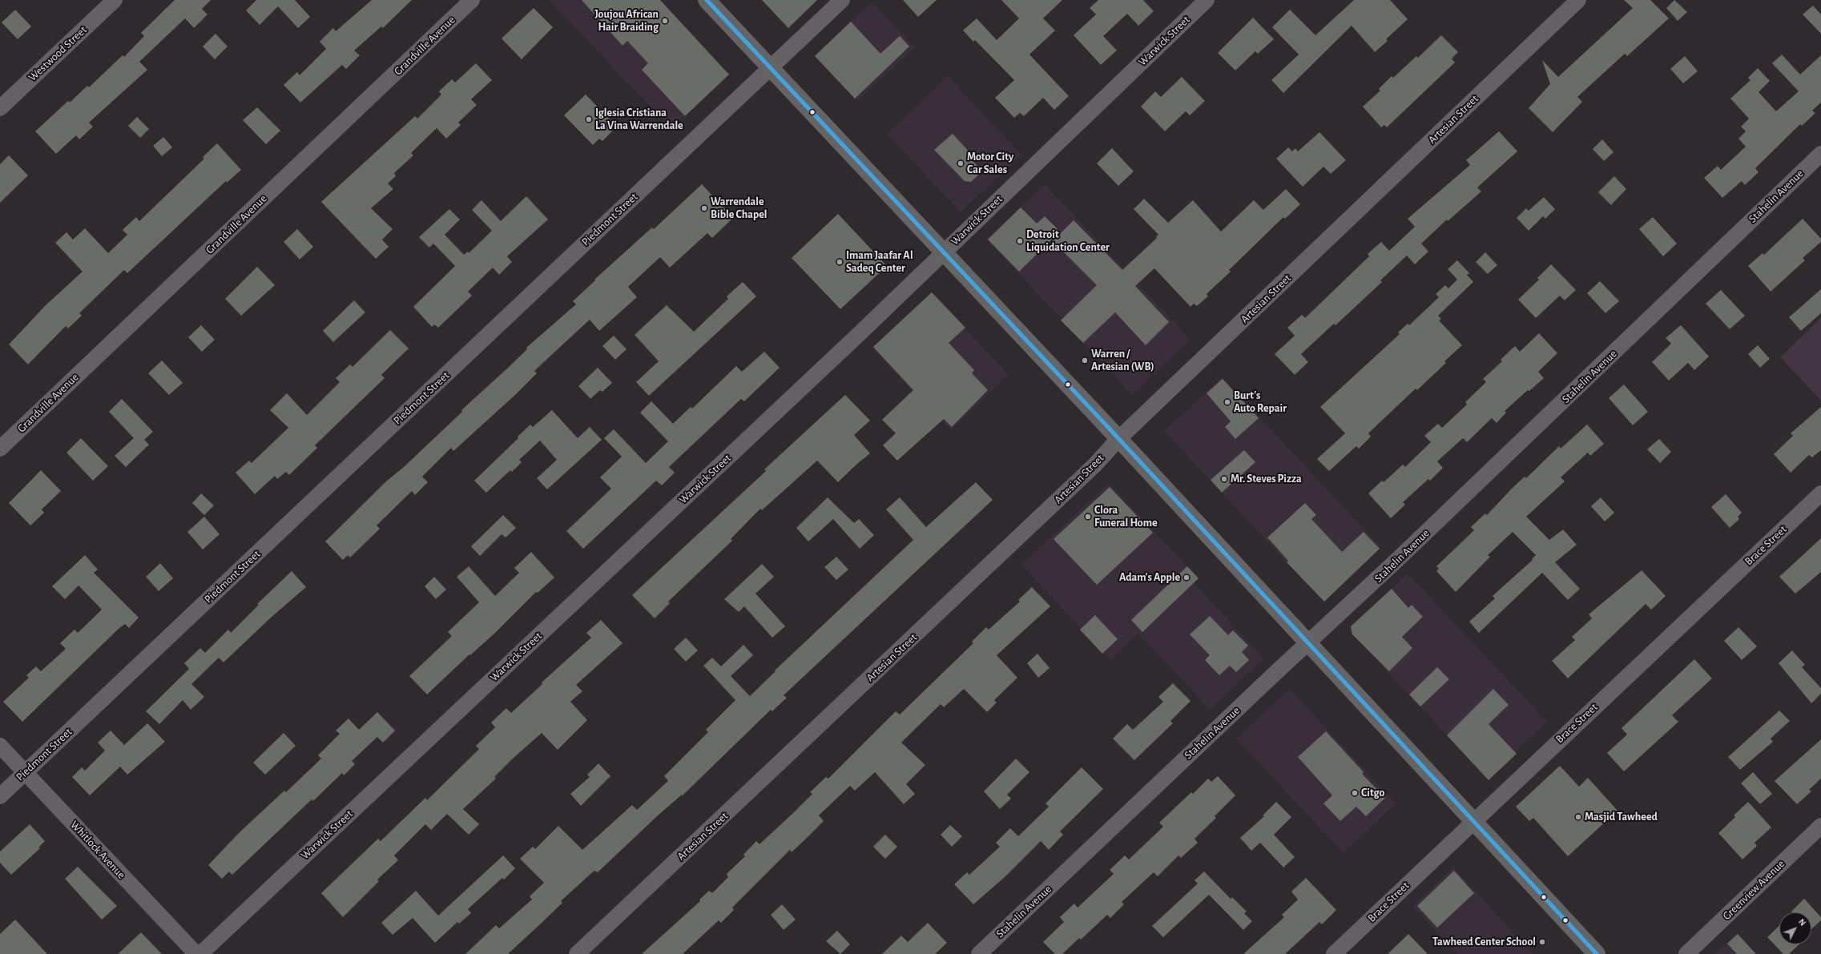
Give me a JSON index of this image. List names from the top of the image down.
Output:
{
  "streets": {
    "street": [
      "Warwick Street",
      "Grandville Avenue",
      "Westwood Street",
      "Artesian Street",
      "Stahelin Avenue",
      "Piedmont Street",
      "Brace Street",
      "Whitlock Avenue",
      "Greenview Avenue"
    ]
  },
  "crossings": [
    ["Piedmont Street", "Whitlock Avenue"]
  ],
  "places": [
    "Joujou African Hair Braiding",
    "Iglesia Cristiana La Vina Warrendale",
    "Motor City Car Sales",
    "Warrendale Bible Chapel",
    "Detroit Liquidation Center",
    "Imam Jaafar Al Sadeq Center",
    "Warren / Artesian (WB)",
    "Burt's Auto Repair",
    "Mr. Steves Pizza",
    "Clora Funeral Home",
    "Adam's Apple",
    "Citgo",
    "Masjid Tawheed",
    "Tawheed Center School"
  ],
  "north": "top right"
}
